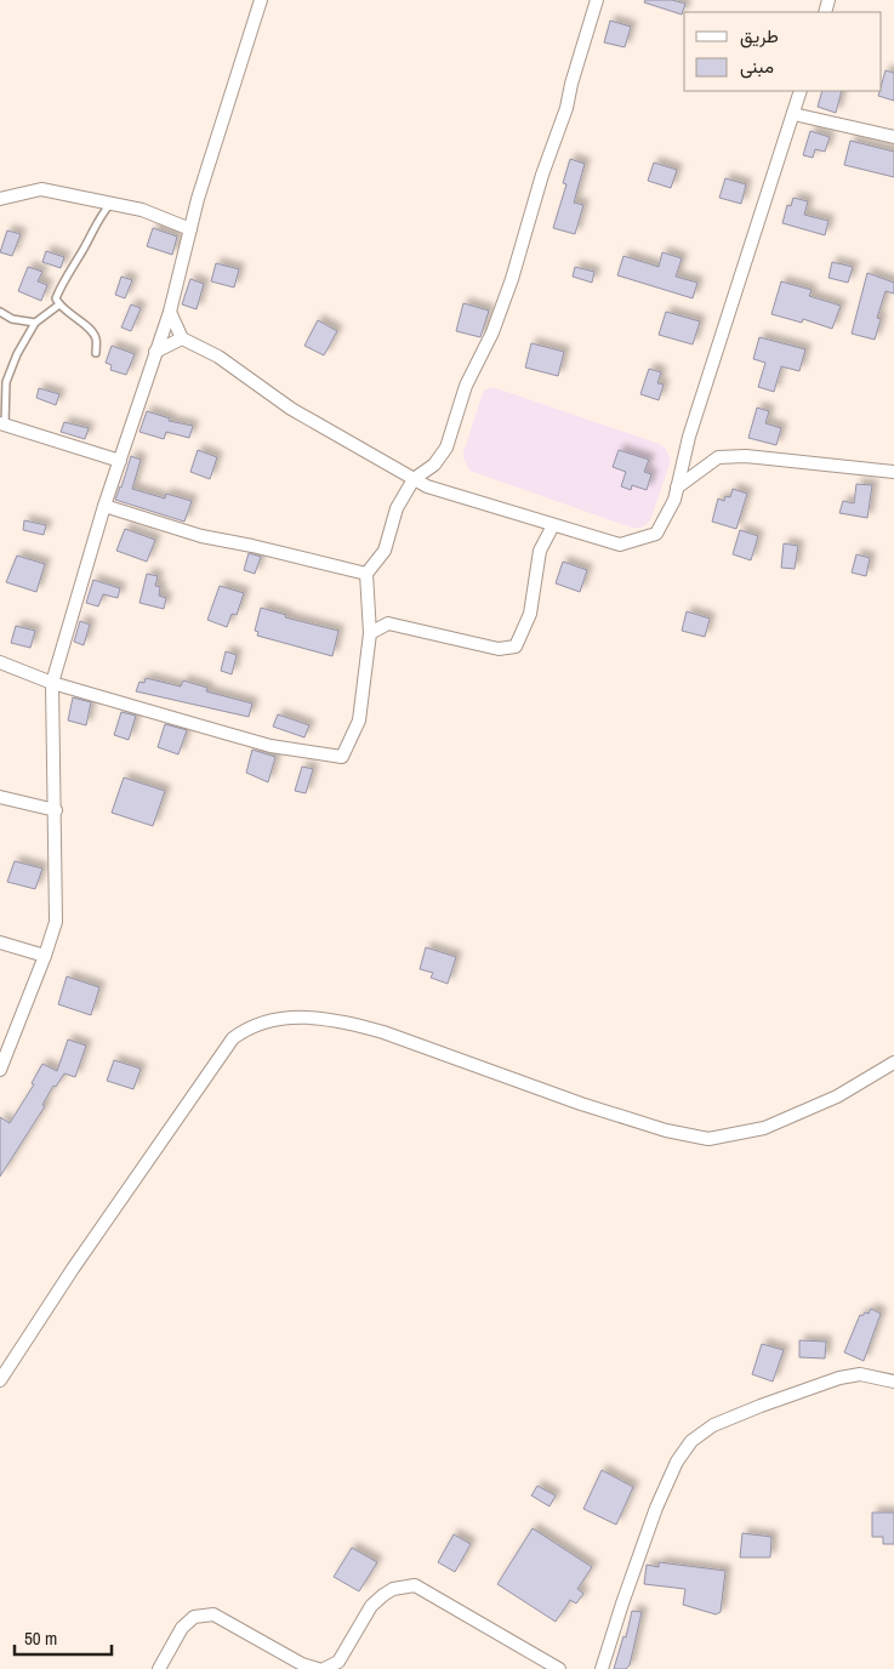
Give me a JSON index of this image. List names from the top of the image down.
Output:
{
  "legend": ["طريق", "مبنى"],
  "scale_bar": "50 m"
}
